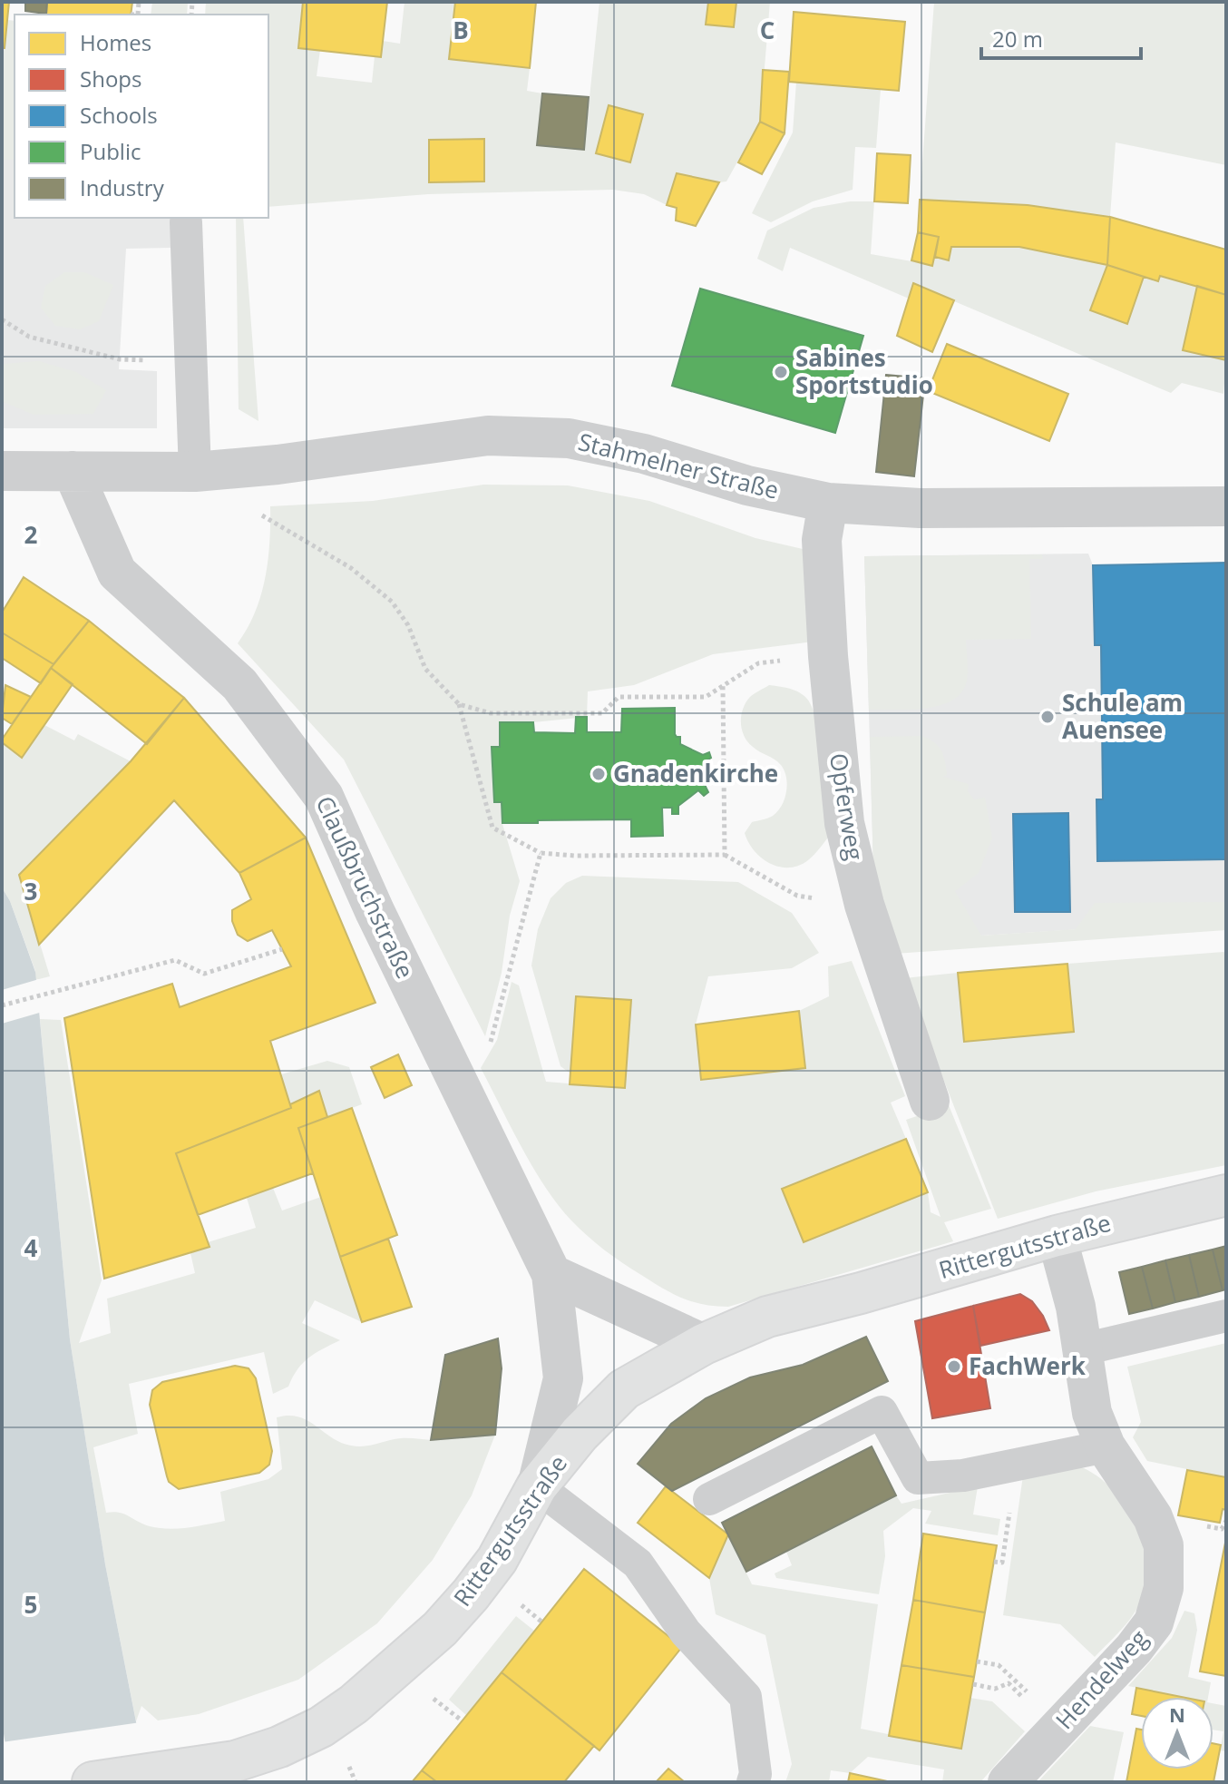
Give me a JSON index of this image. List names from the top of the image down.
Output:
{
  "streets": {
    "main road": ["Rittergutsstraße"],
    "street": [
      "Stahmelner Straße",
      "Opferweg",
      "Claußbruchstraße",
      "Hendelweg"
    ]
  },
  "crossings": [
    ["Stahmelner Straße", "Opferweg"],
    ["Stahmelner Straße", "Claußbruchstraße"],
    ["Claußbruchstraße", "Rittergutsstraße"],
    ["Rittergutsstraße", "Hendelweg"]
  ],
  "places": [
    "Sabines Sportstudio",
    "Schule am Auensee",
    "Gnadenkirche",
    "FachWerk"
  ],
  "legend": [
    "Homes",
    "Shops",
    "Schools",
    "Public",
    "Industry"
  ],
  "scale_bar": "20 m",
  "north": "top",
  "grid": {
    "columns": ["B", "C"],
    "rows": [
      "2",
      "3",
      "4",
      "5"
    ]
  }
}
